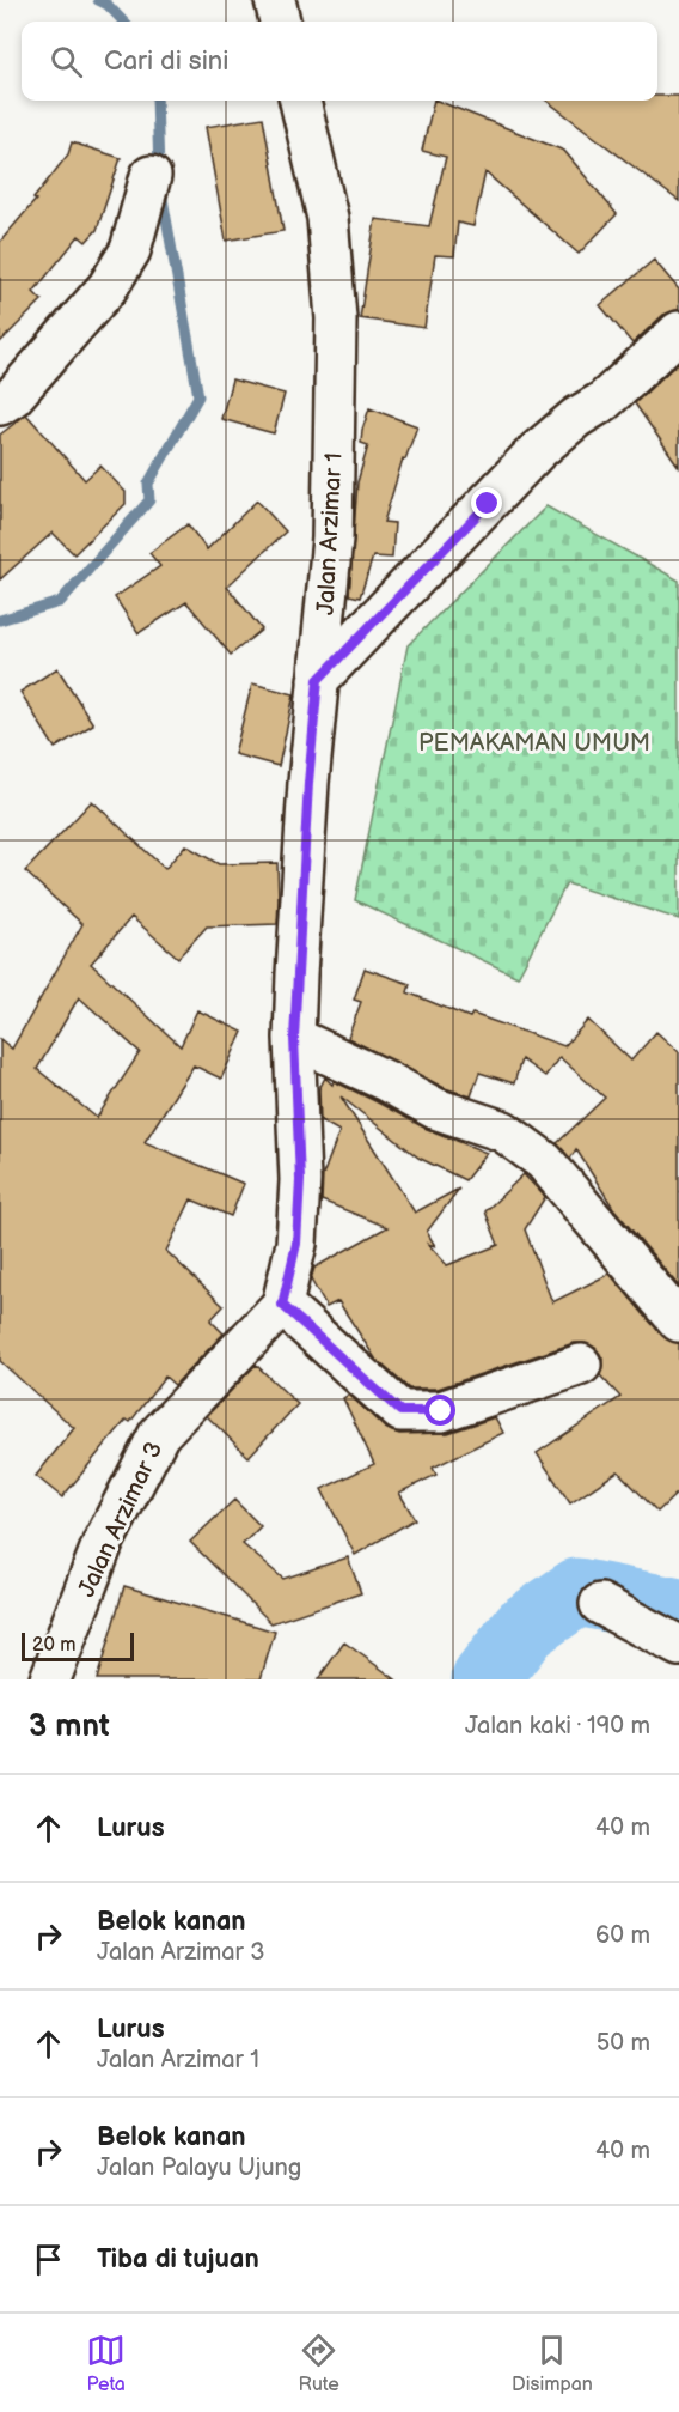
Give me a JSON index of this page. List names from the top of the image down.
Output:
{
  "streets": {
    "street": ["Jalan Arzimar 1", "Jalan Arzimar 3"]
  },
  "parks": ["PEMAKAMAN UMUM"],
  "scale_bar": "20 m",
  "page": {
    "search": "Cari di sini",
    "scale": "20 m",
    "heading": ["3 mnt", "Jalan kaki · 190 m"],
    "list": [
      ["Lurus", "40 m"],
      ["Belok kanan", "Jalan Arzimar 3", "60 m"],
      ["Lurus", "Jalan Arzimar 1", "50 m"],
      ["Belok kanan", "Jalan Palayu Ujung", "40 m"],
      "Tiba di tujuan"
    ],
    "nav": ["Peta", "Rute", "Disimpan"]
  }
}
